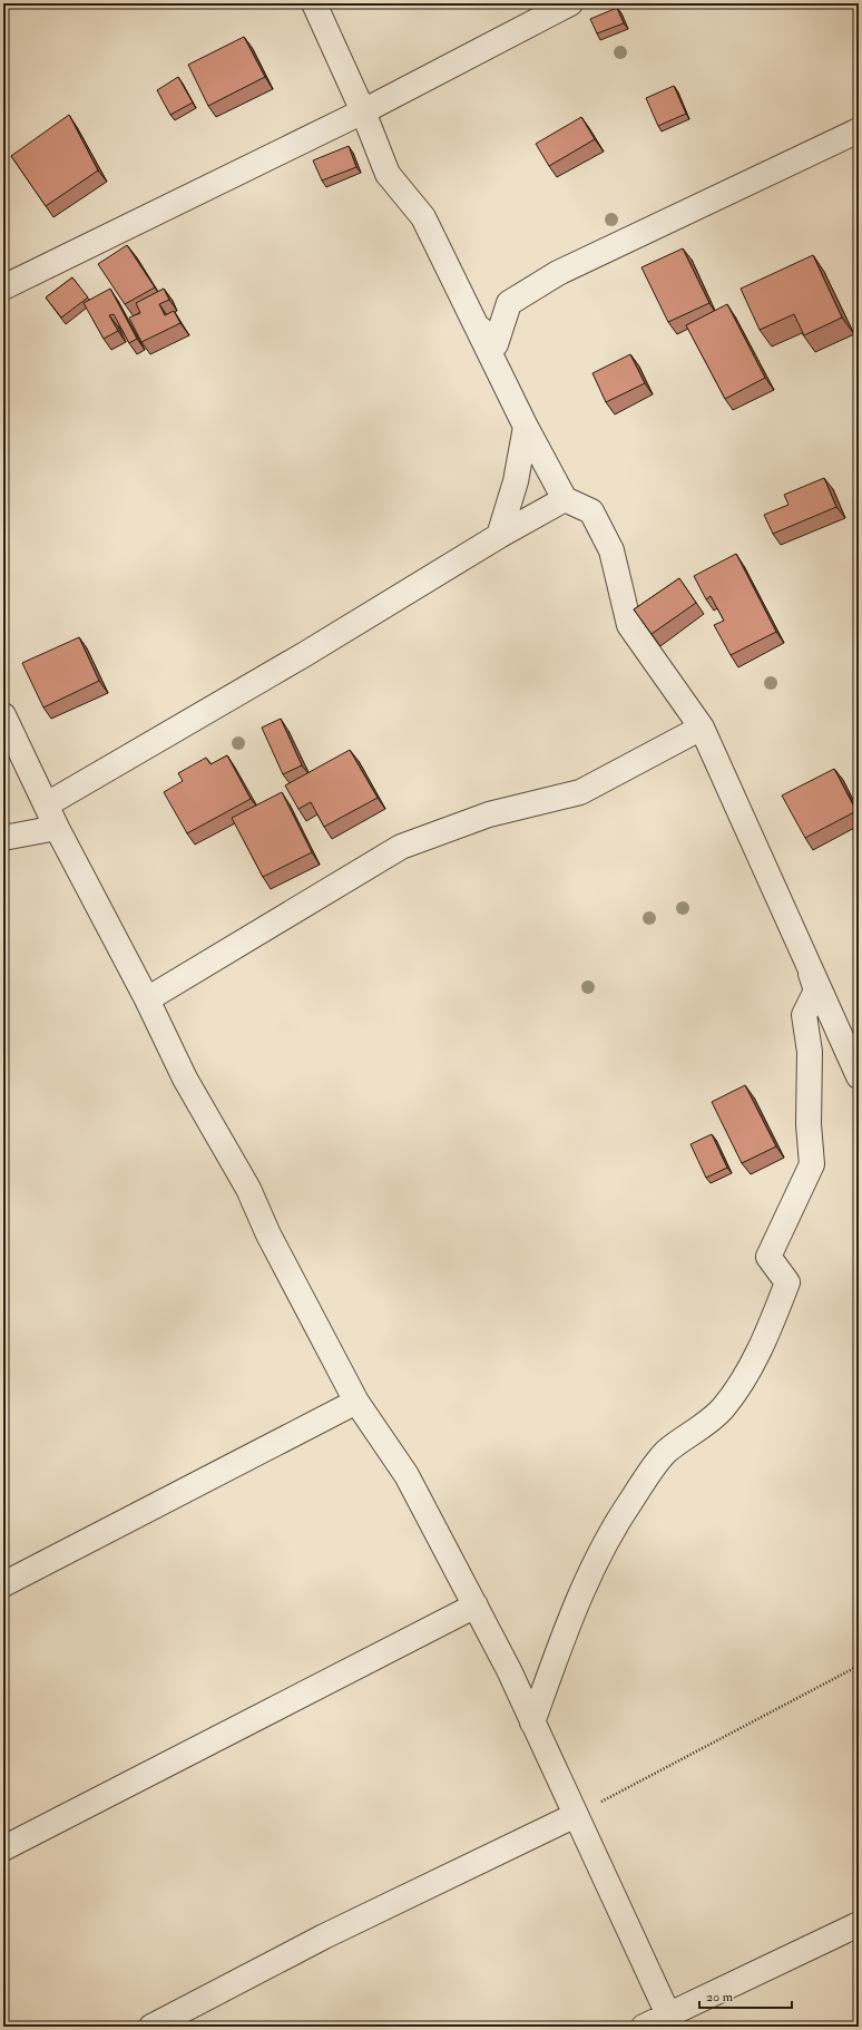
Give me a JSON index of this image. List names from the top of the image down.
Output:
{
  "scale_bar": "20 m"
}
